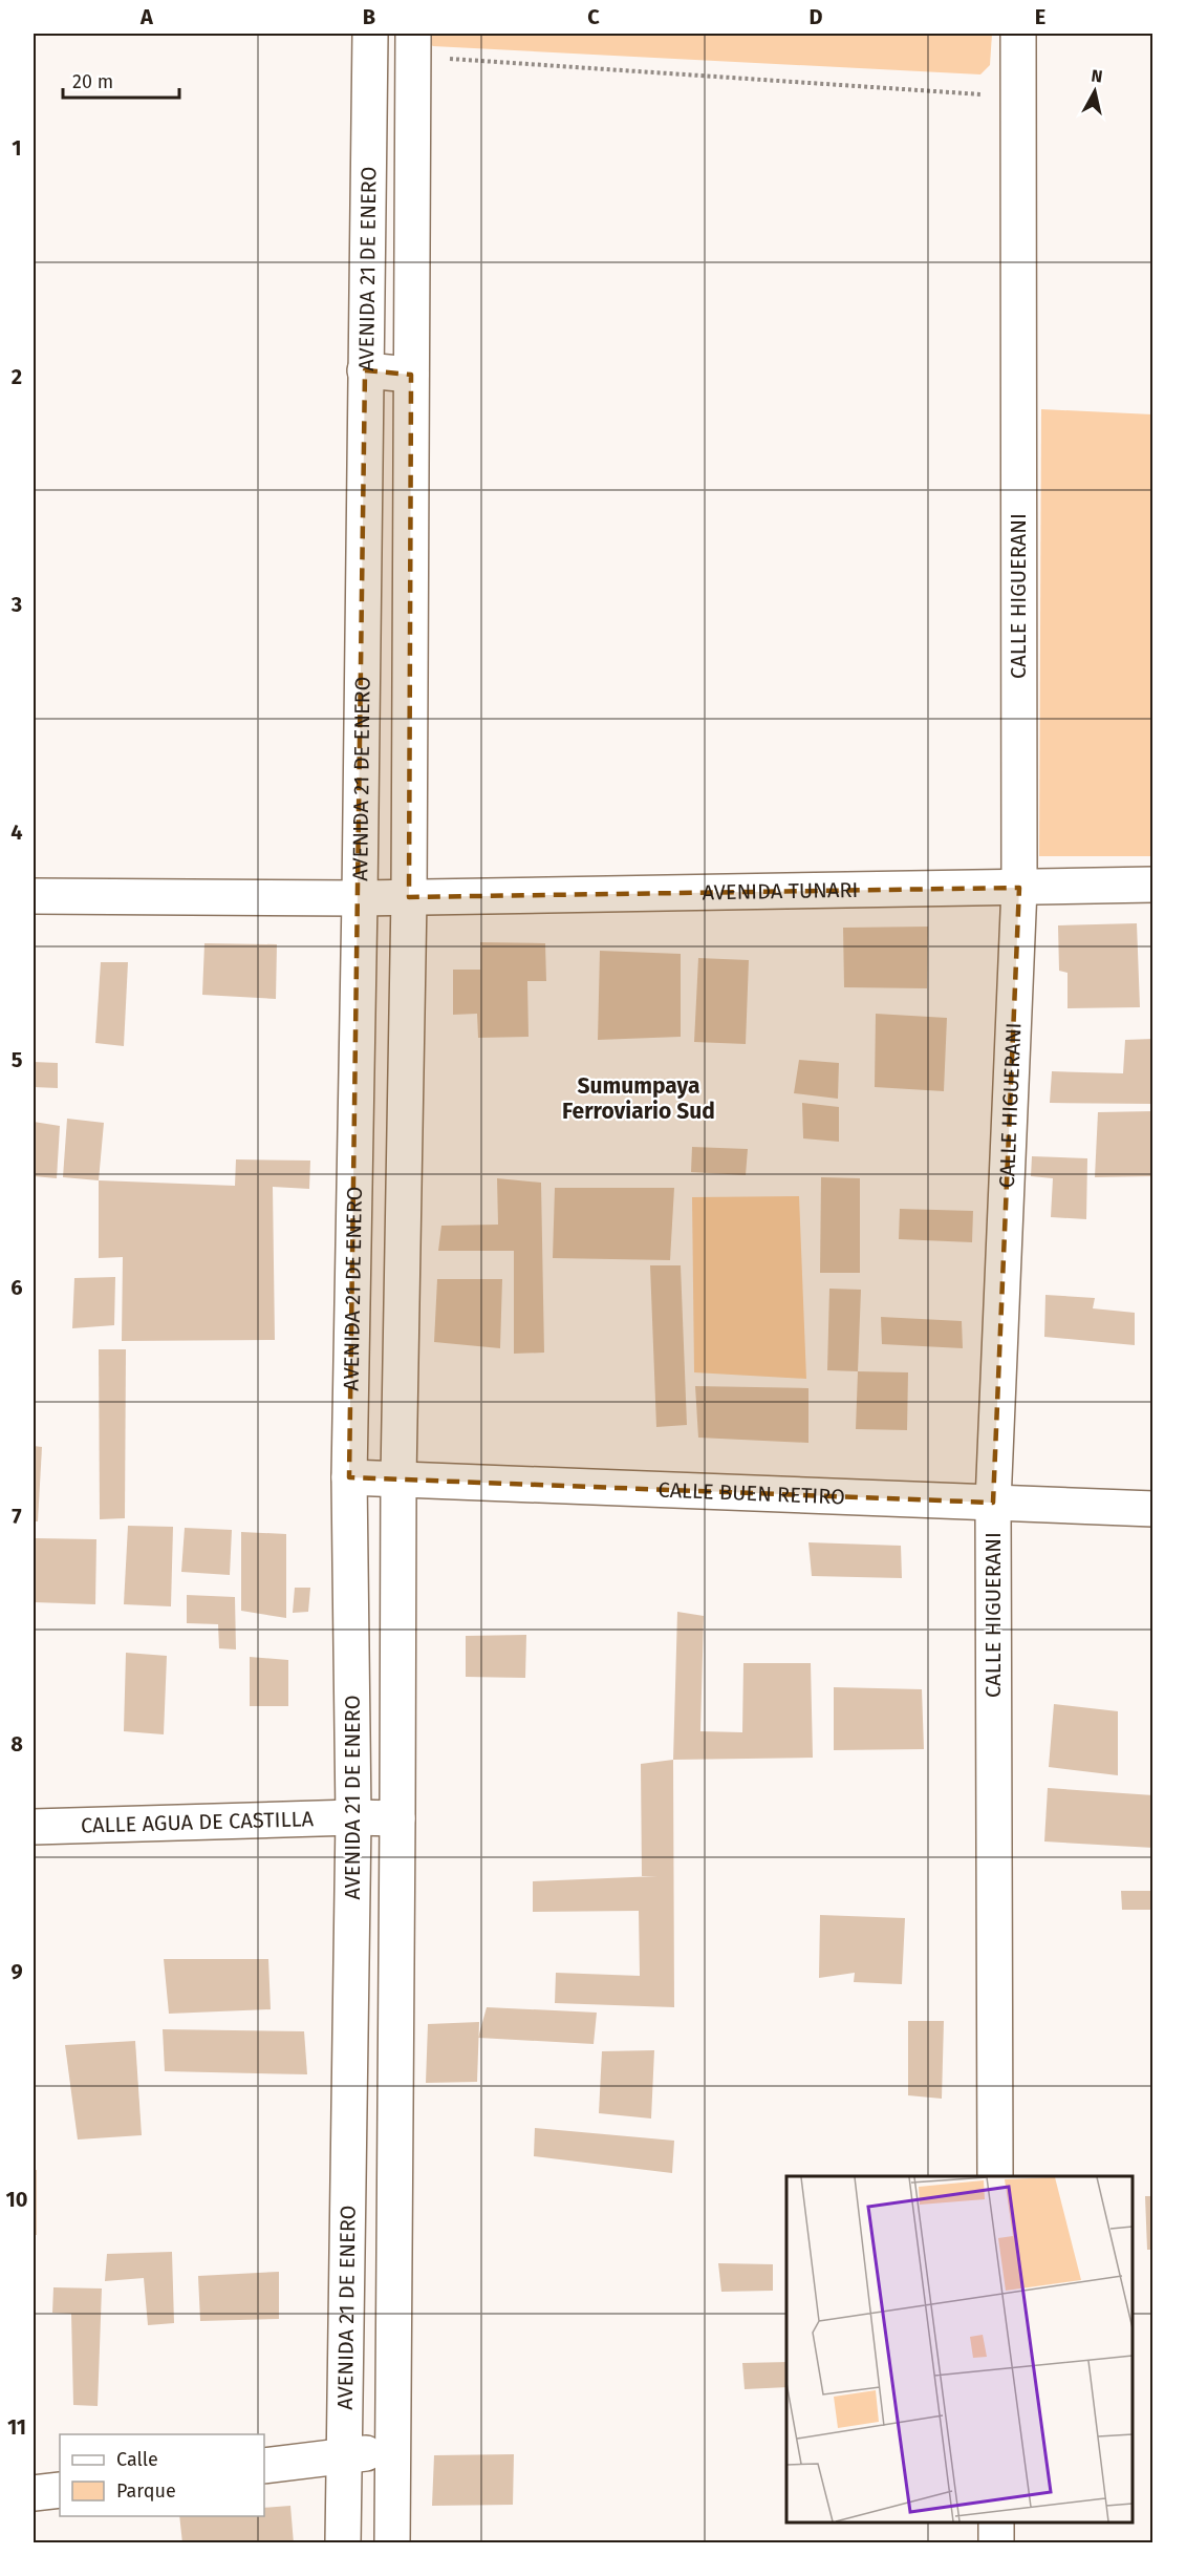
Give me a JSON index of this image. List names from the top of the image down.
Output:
{
  "streets": {
    "street": [
      "AVENIDA 21 DE ENERO",
      "CALLE HIGUERANI",
      "AVENIDA TUNARI",
      "CALLE BUEN RETIRO",
      "CALLE AGUA DE CASTILLA"
    ]
  },
  "crossings": [
    ["AVENIDA 21 DE ENERO", "AVENIDA TUNARI"],
    ["AVENIDA 21 DE ENERO", "CALLE BUEN RETIRO"],
    ["AVENIDA 21 DE ENERO", "CALLE AGUA DE CASTILLA"],
    ["CALLE HIGUERANI", "AVENIDA TUNARI"],
    ["CALLE HIGUERANI", "CALLE BUEN RETIRO"]
  ],
  "districts": ["Sumumpaya Ferroviario Sud"],
  "legend": ["Calle", "Parque"],
  "scale_bar": "20 m",
  "north": "top",
  "grid": {
    "columns": [
      "A",
      "B",
      "C",
      "D",
      "E"
    ],
    "rows": [
      "1",
      "2",
      "3",
      "4",
      "5",
      "6",
      "7",
      "8",
      "9",
      "10",
      "11"
    ]
  }
}
